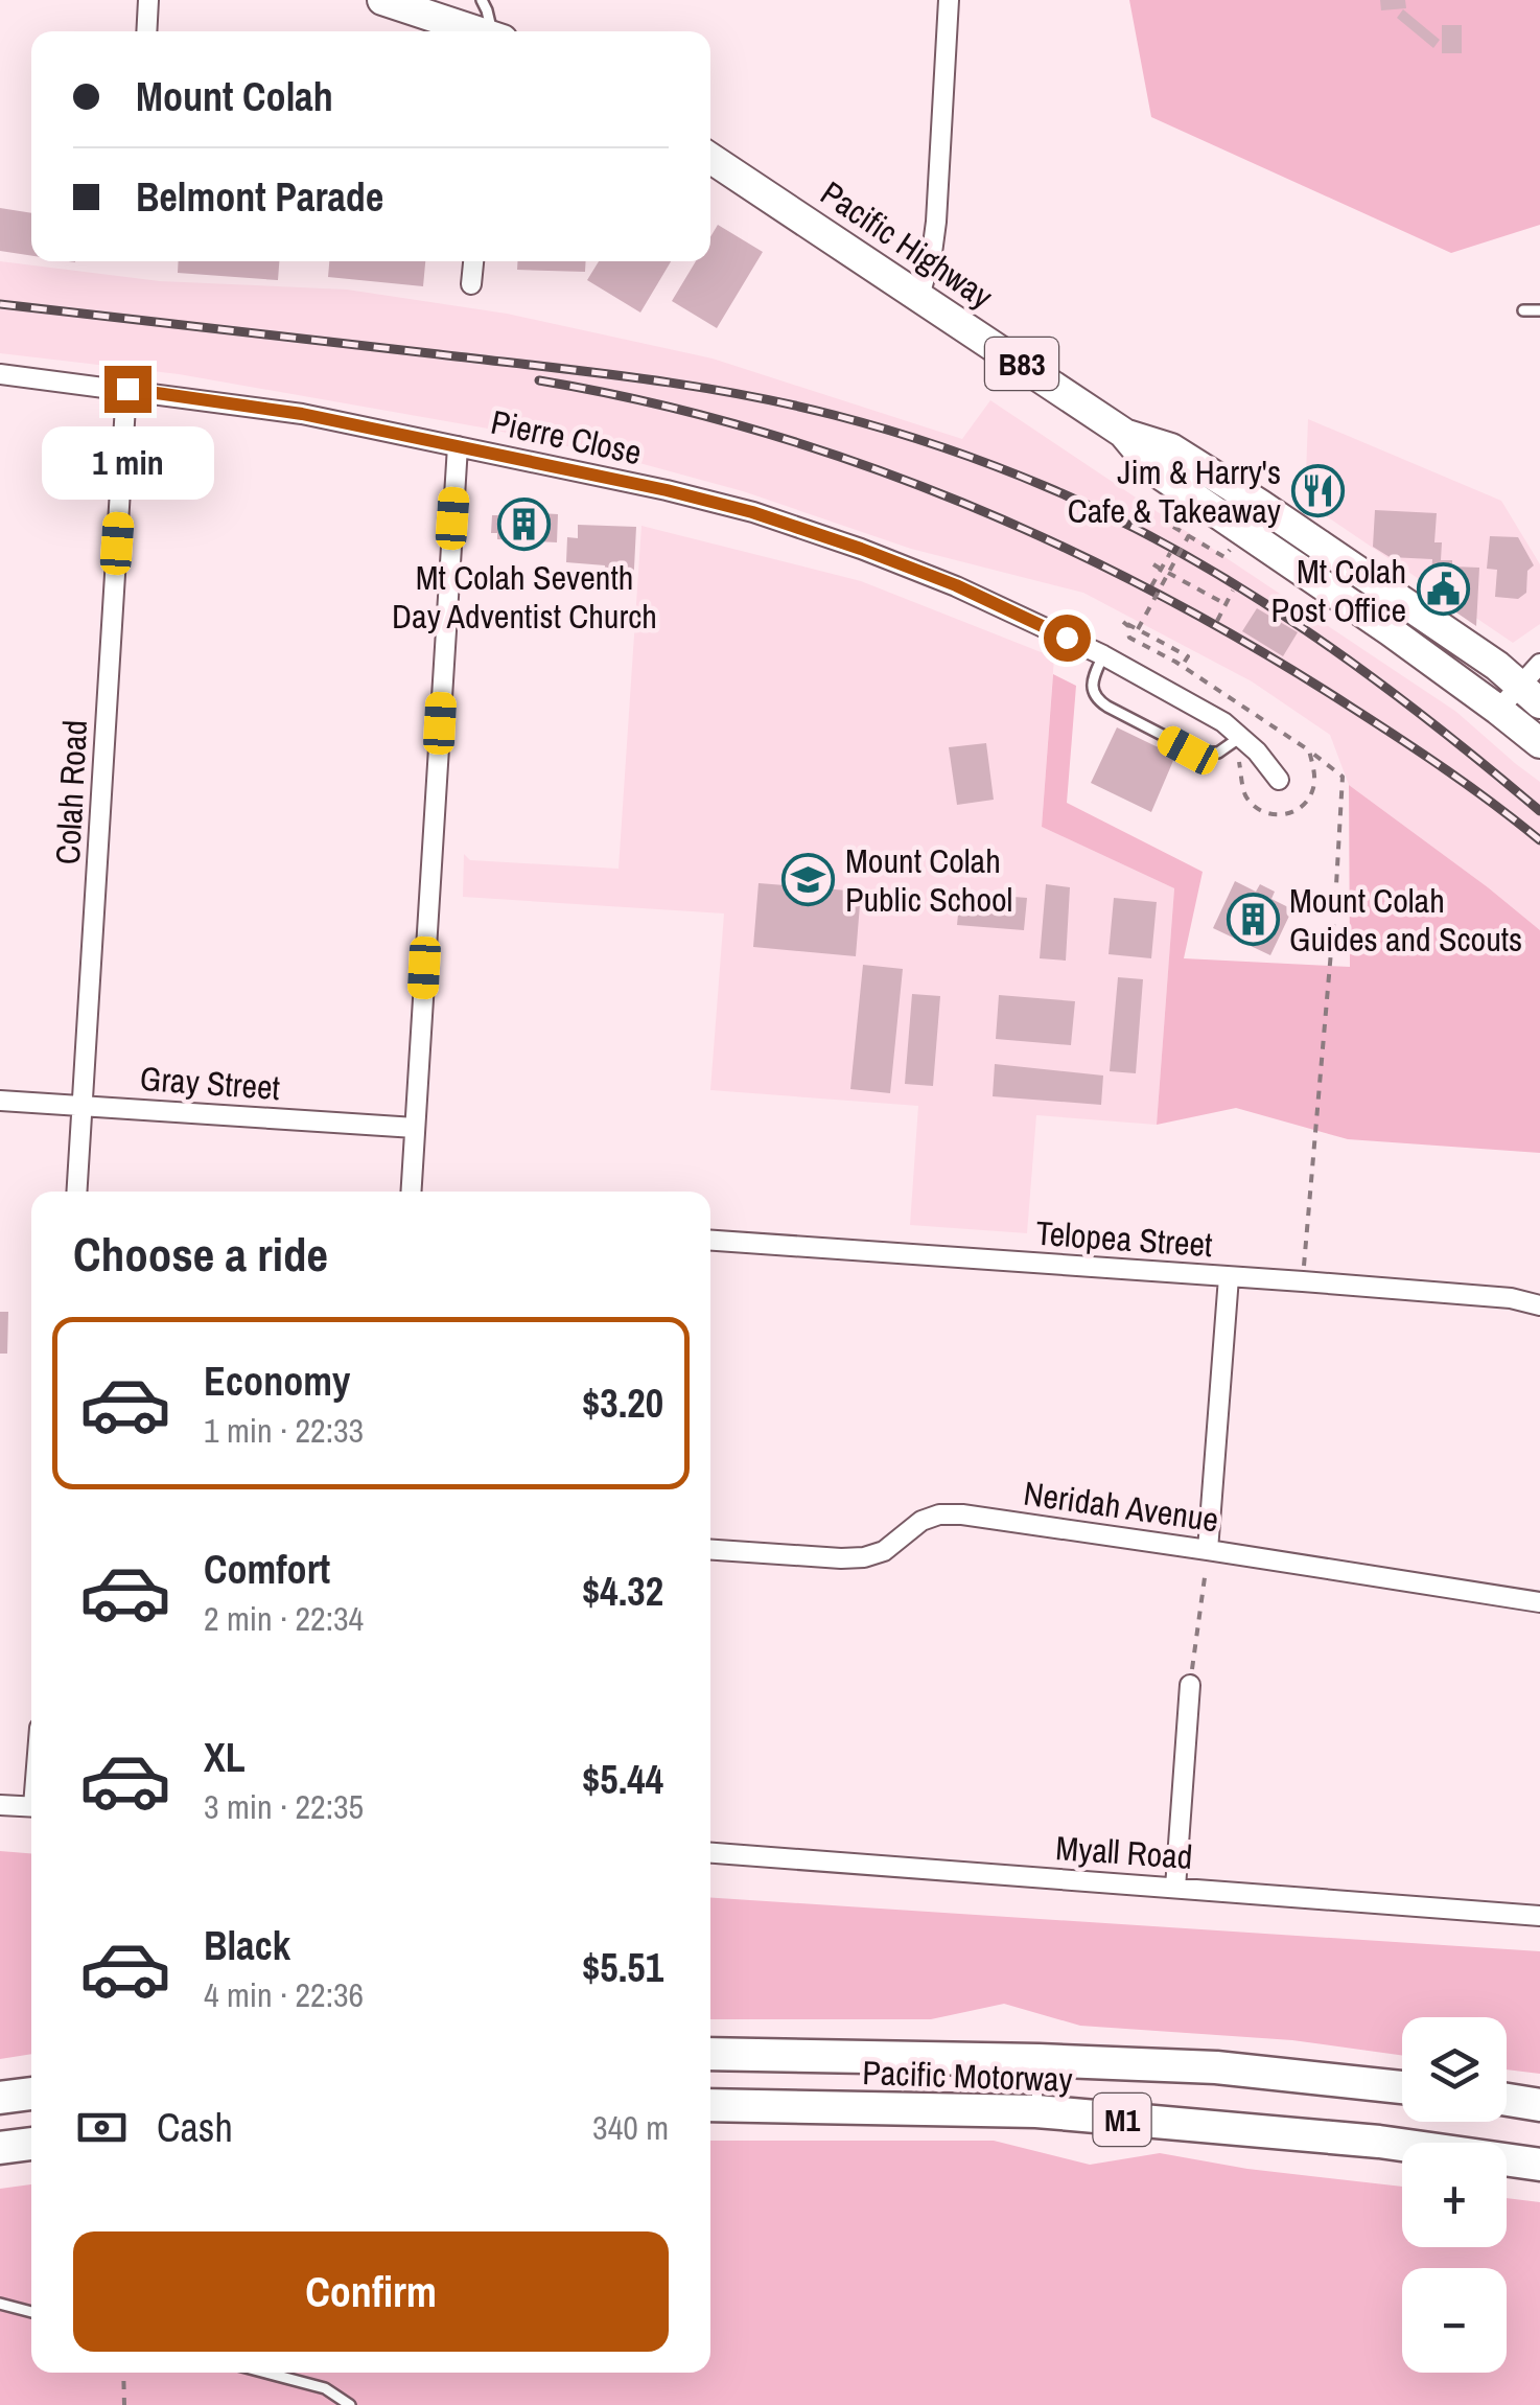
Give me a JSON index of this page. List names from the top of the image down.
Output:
{
  "streets": {
    "highway": ["Pacific Motorway", "M1"],
    "main road": ["Pacific Highway", "B83"],
    "street": [
      "Pierre Close",
      "Colah Road",
      "Gray Street",
      "Telopea Street",
      "Neridah Avenue",
      "Myall Road"
    ]
  },
  "crossings": [
    ["Pierre Close", "Colah Road"],
    ["Colah Road", "Gray Street"]
  ],
  "places": {
    "restaurant": ["Jim & Harry's Cafe & Takeaway"],
    "building": ["Mt Colah Seventh Day Adventist Church", "Mount Colah Guides and Scouts"],
    "public building": ["Mt Colah Post Office"],
    "school or university": ["Mount Colah Public School"]
  },
  "page": {
    "banner": ["Mount Colah", "Belmont Parade"],
    "bubble": "1 min",
    "heading": "Choose a ride",
    "list": [
      {
        "name": "Economy",
        "note": "1 min · 22:33",
        "value": "$3.20"
      },
      {
        "name": "Comfort",
        "note": "2 min · 22:34",
        "value": "$4.32"
      },
      {
        "name": "XL",
        "note": "3 min · 22:35",
        "value": "$5.44"
      },
      {
        "name": "Black",
        "note": "4 min · 22:36",
        "value": "$5.51"
      }
    ],
    "map_buttons": ["+", "−"],
    "pay": ["Cash", "340 m"],
    "buttons": "Confirm"
  }
}
